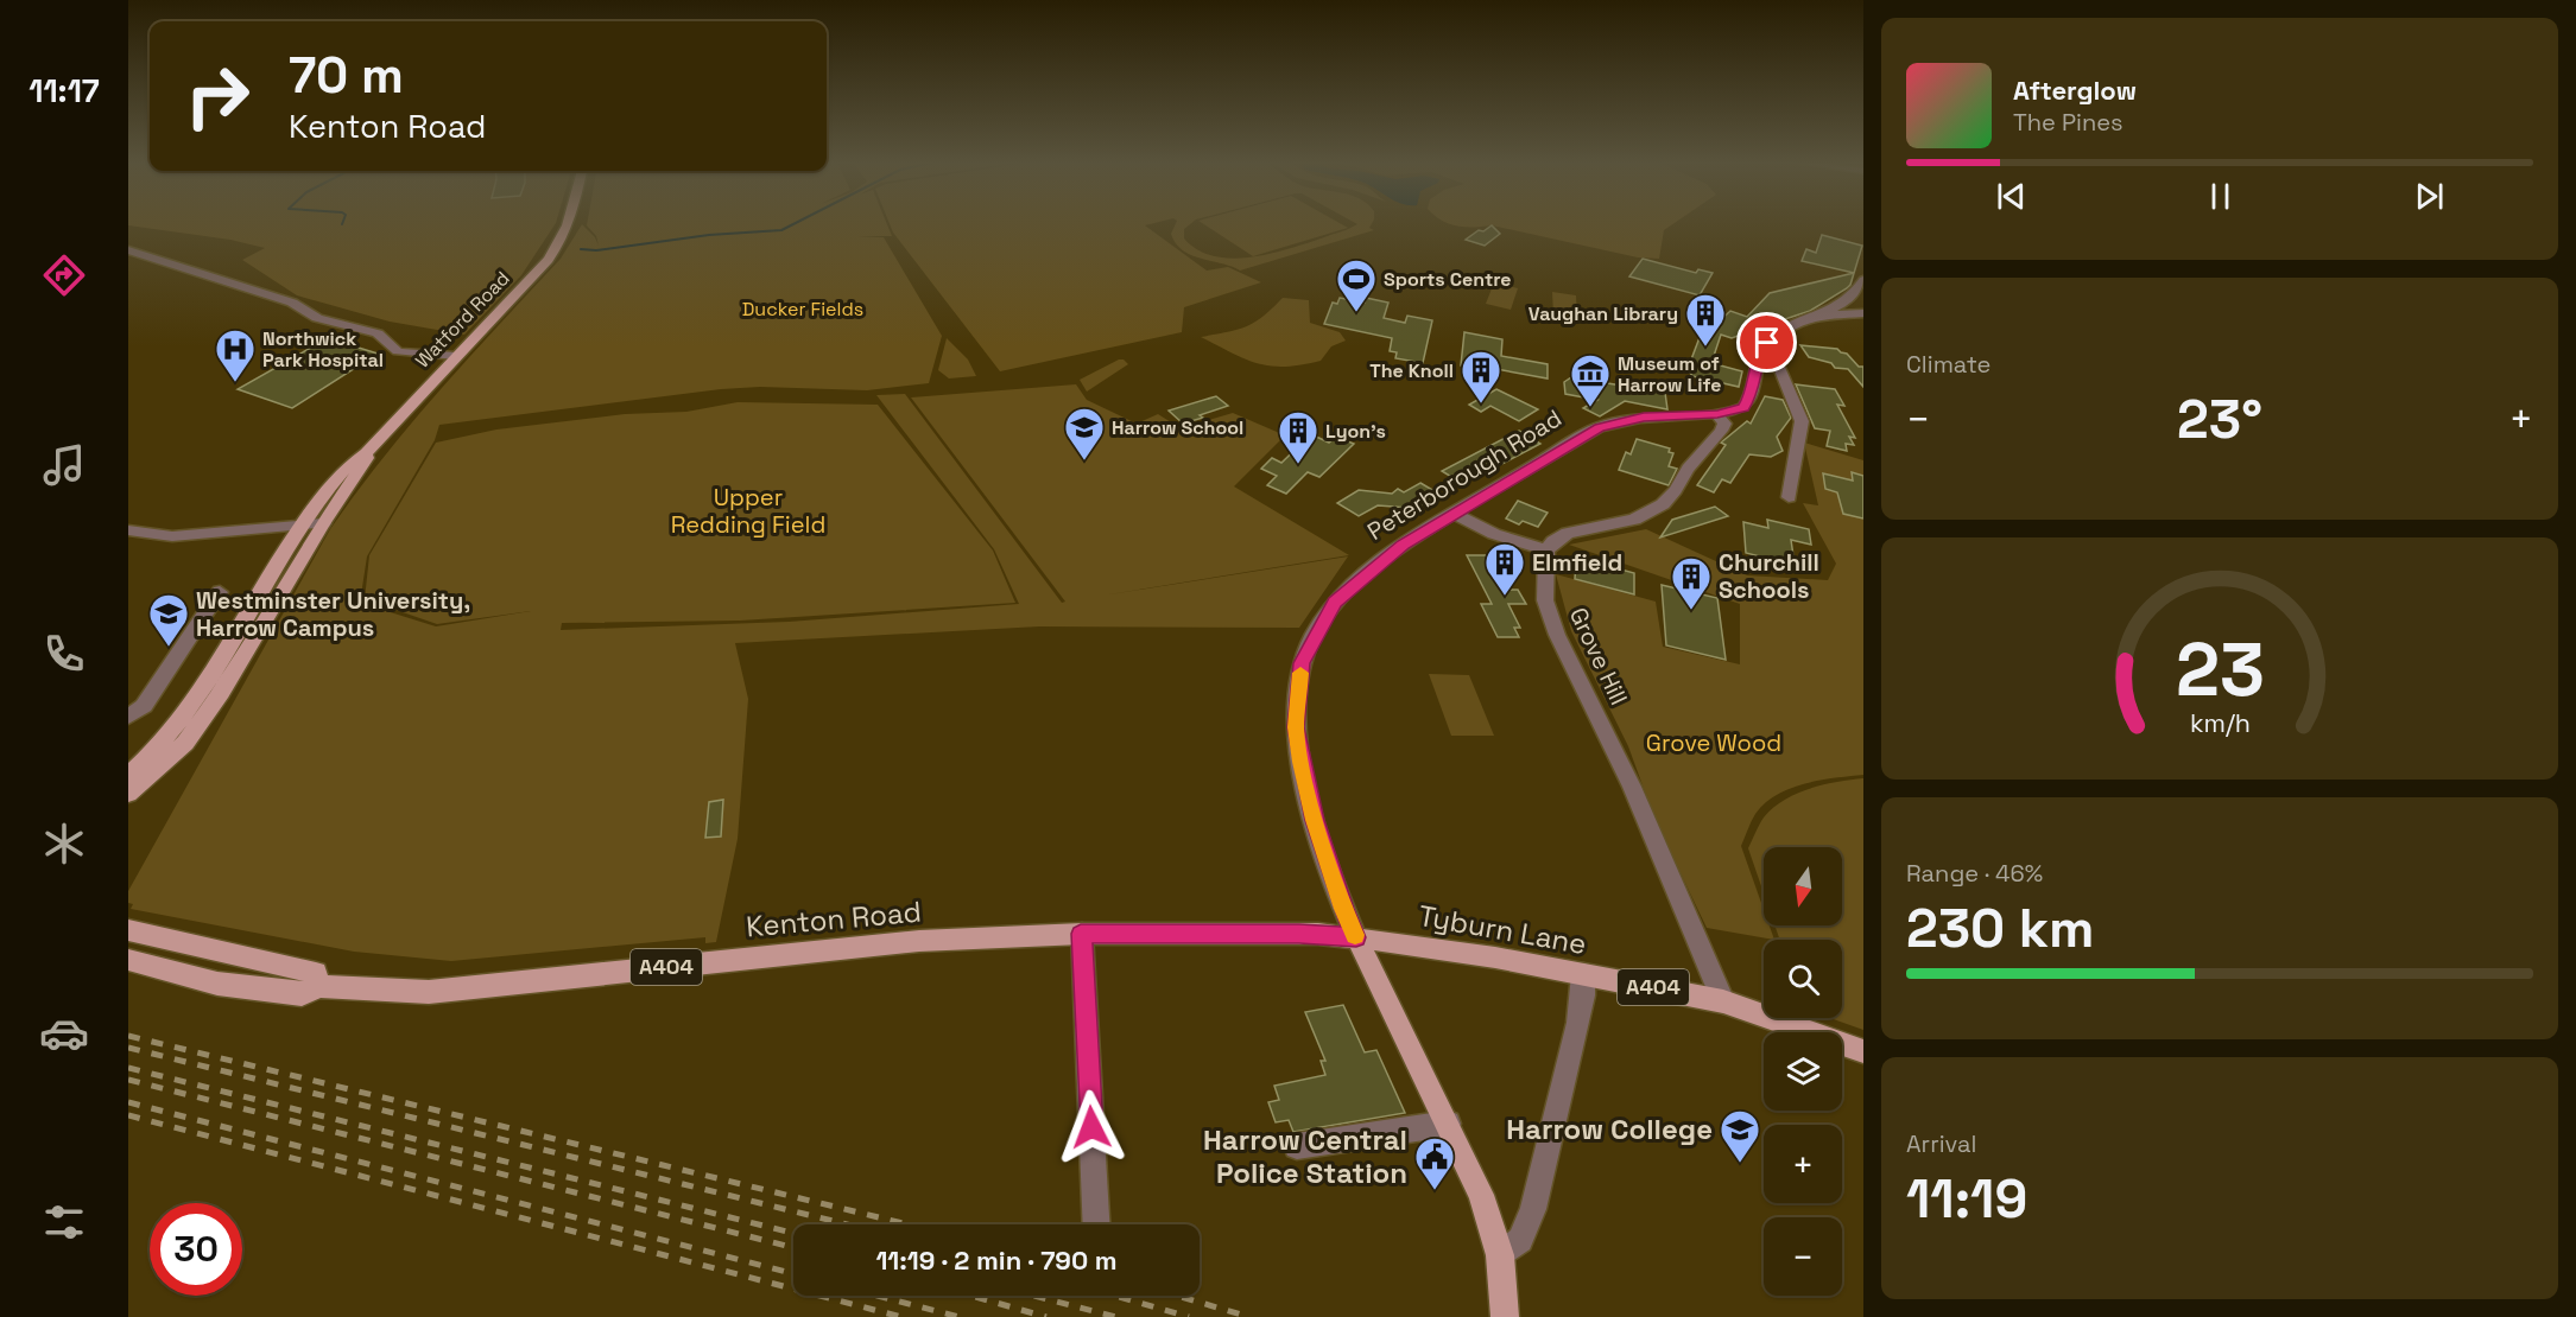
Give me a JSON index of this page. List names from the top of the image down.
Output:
{
  "streets": {
    "main road": [
      "Watford Road",
      "Peterborough Road",
      "Kenton Road",
      "Tyburn Lane",
      "A404"
    ],
    "street": ["Grove Hill"]
  },
  "crossings": [
    ["Peterborough Road", "Kenton Road"],
    ["Peterborough Road", "Tyburn Lane"],
    ["Grove Hill", "Tyburn Lane"],
    ["Grove Hill", "A404"],
    ["Kenton Road", "Tyburn Lane"],
    ["Tyburn Lane", "A404"]
  ],
  "parks": ["Ducker Fields", "Upper Redding Field", "Grove Wood"],
  "places": {
    "sports": ["Sports Centre"],
    "building": [
      "Vaughan Library",
      "The Knoll",
      "Lyon's",
      "Elmfield",
      "Churchill Schools"
    ],
    "hospital": ["Northwick Park Hospital"],
    "museum": ["Museum of Harrow Life"],
    "school or university": ["Harrow School", "Westminster University, Harrow Campus", "Harrow College"],
    "public building": ["Harrow Central Police Station"]
  },
  "north": "bottom",
  "page": {
    "tabs": "11:17",
    "turn": ["70 m", "Kenton Road"],
    "song": ["Afterglow", "The Pines"],
    "tile": [
      "Climate",
      ["Range · 46%", "230 km"],
      ["Arrival", "11:19"]
    ],
    "heat": ["−", "23°", "+"],
    "map_buttons": ["+", "−"],
    "limit": "30",
    "trip": "11:19 · 2 min · 790 m",
    "gauge": ["23", "km/h"]
  }
}
